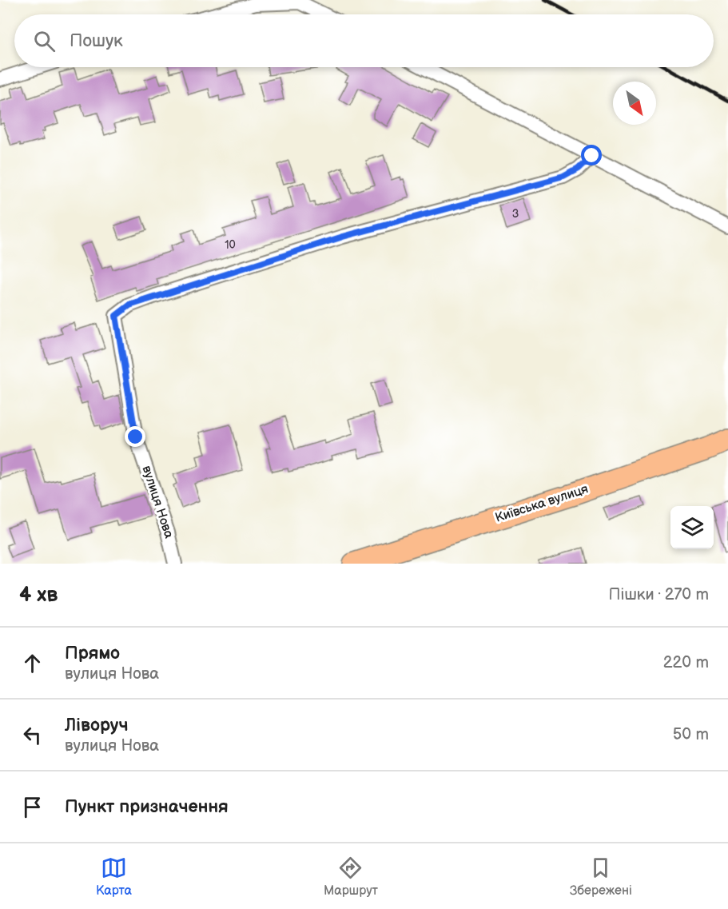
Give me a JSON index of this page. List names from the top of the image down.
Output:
{
  "streets": {
    "main road": ["Київська вулиця"],
    "street": ["вулиця Нова"]
  },
  "house_numbers": ["3", "10"],
  "north": "bottom right",
  "page": {
    "search": "Пошук",
    "heading": ["4 хв", "Пішки · 270 m"],
    "list": [
      ["Прямо", "вулиця Нова", "220 m"],
      ["Ліворуч", "вулиця Нова", "50 m"],
      "Пункт призначення"
    ],
    "nav": ["Карта", "Маршрут", "Збережені"]
  }
}
